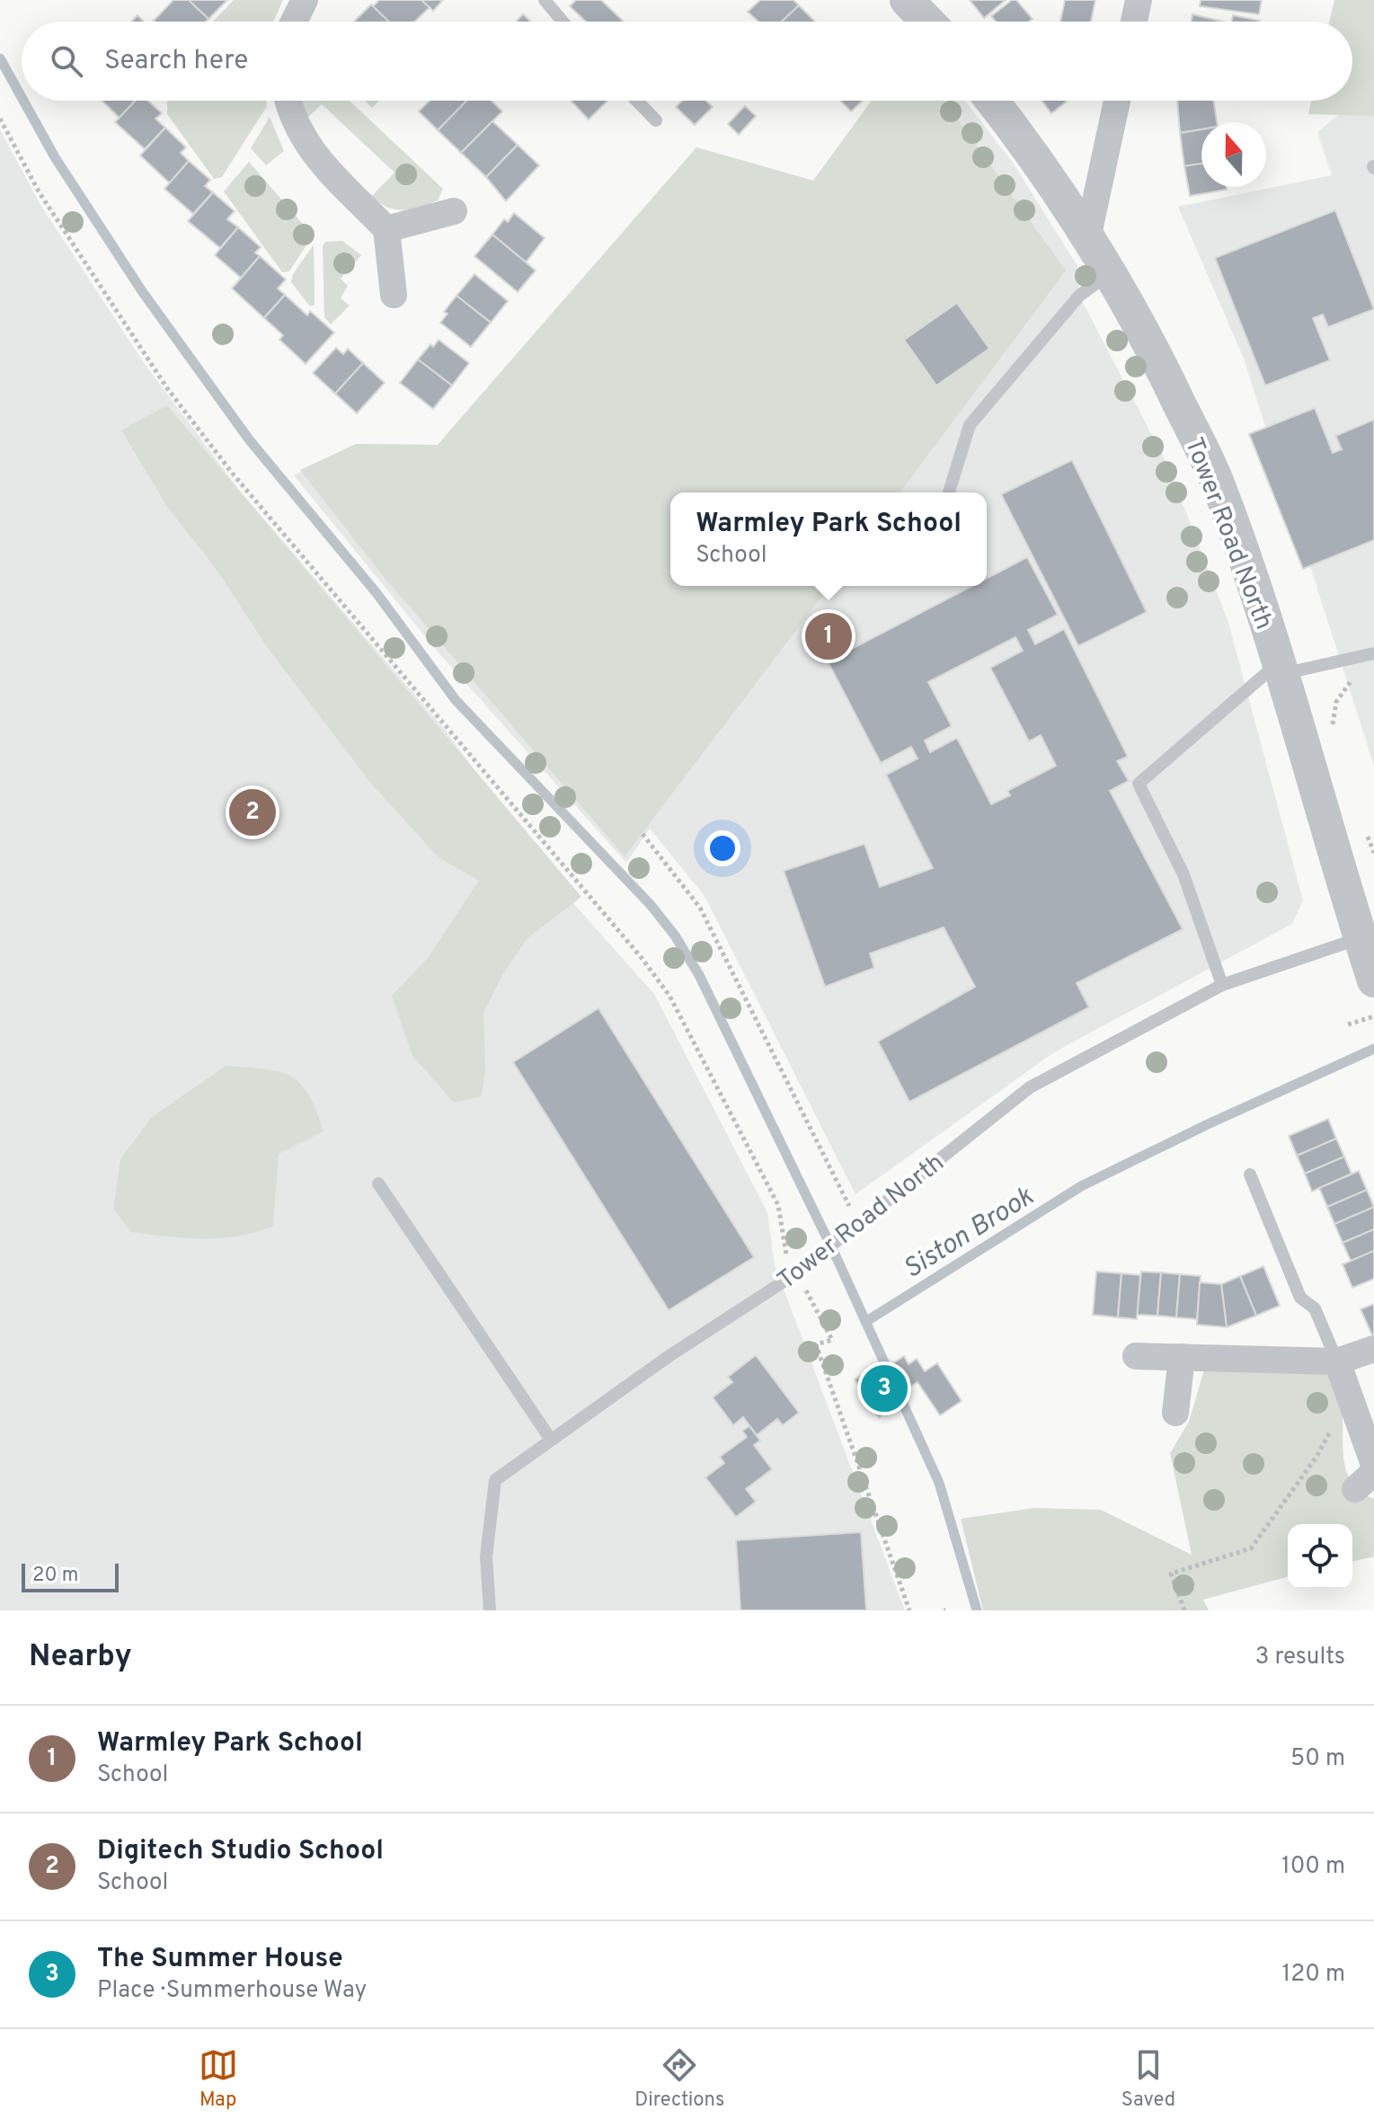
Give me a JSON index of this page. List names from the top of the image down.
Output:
{
  "streets": {
    "street": ["Tower Road North"]
  },
  "water": ["Siston Brook"],
  "scale_bar": "20 m",
  "north": "top",
  "page": {
    "search": "Search here",
    "popup": ["Warmley Park School", "School"],
    "pins": ["1", "2", "3"],
    "scale": "20 m",
    "heading": ["Nearby", "3 results"],
    "list": [
      {
        "mark": "1",
        "name": "Warmley Park School",
        "note": "School",
        "value": "50 m"
      },
      {
        "mark": "2",
        "name": "Digitech Studio School",
        "note": "School",
        "value": "100 m"
      },
      {
        "mark": "3",
        "name": "The Summer House",
        "note": "Place · Summerhouse Way",
        "value": "120 m"
      }
    ],
    "nav": ["Map", "Directions", "Saved"]
  }
}
